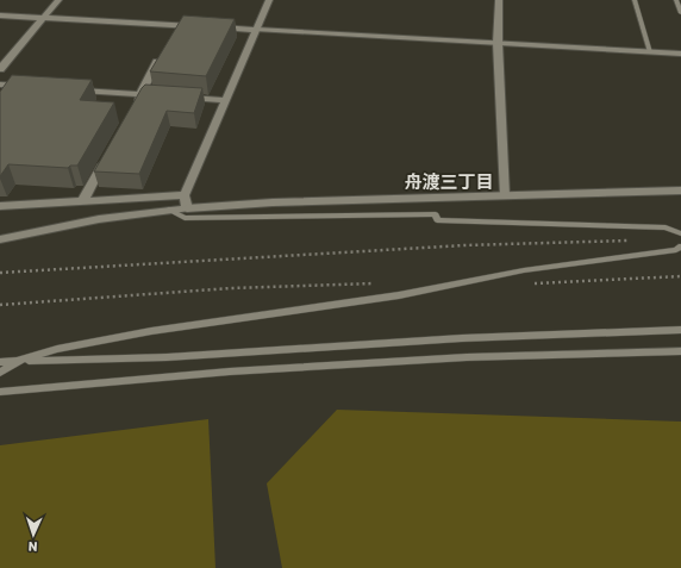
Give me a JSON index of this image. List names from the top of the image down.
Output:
{
  "districts": ["舟渡三丁目"],
  "north": "bottom"
}
